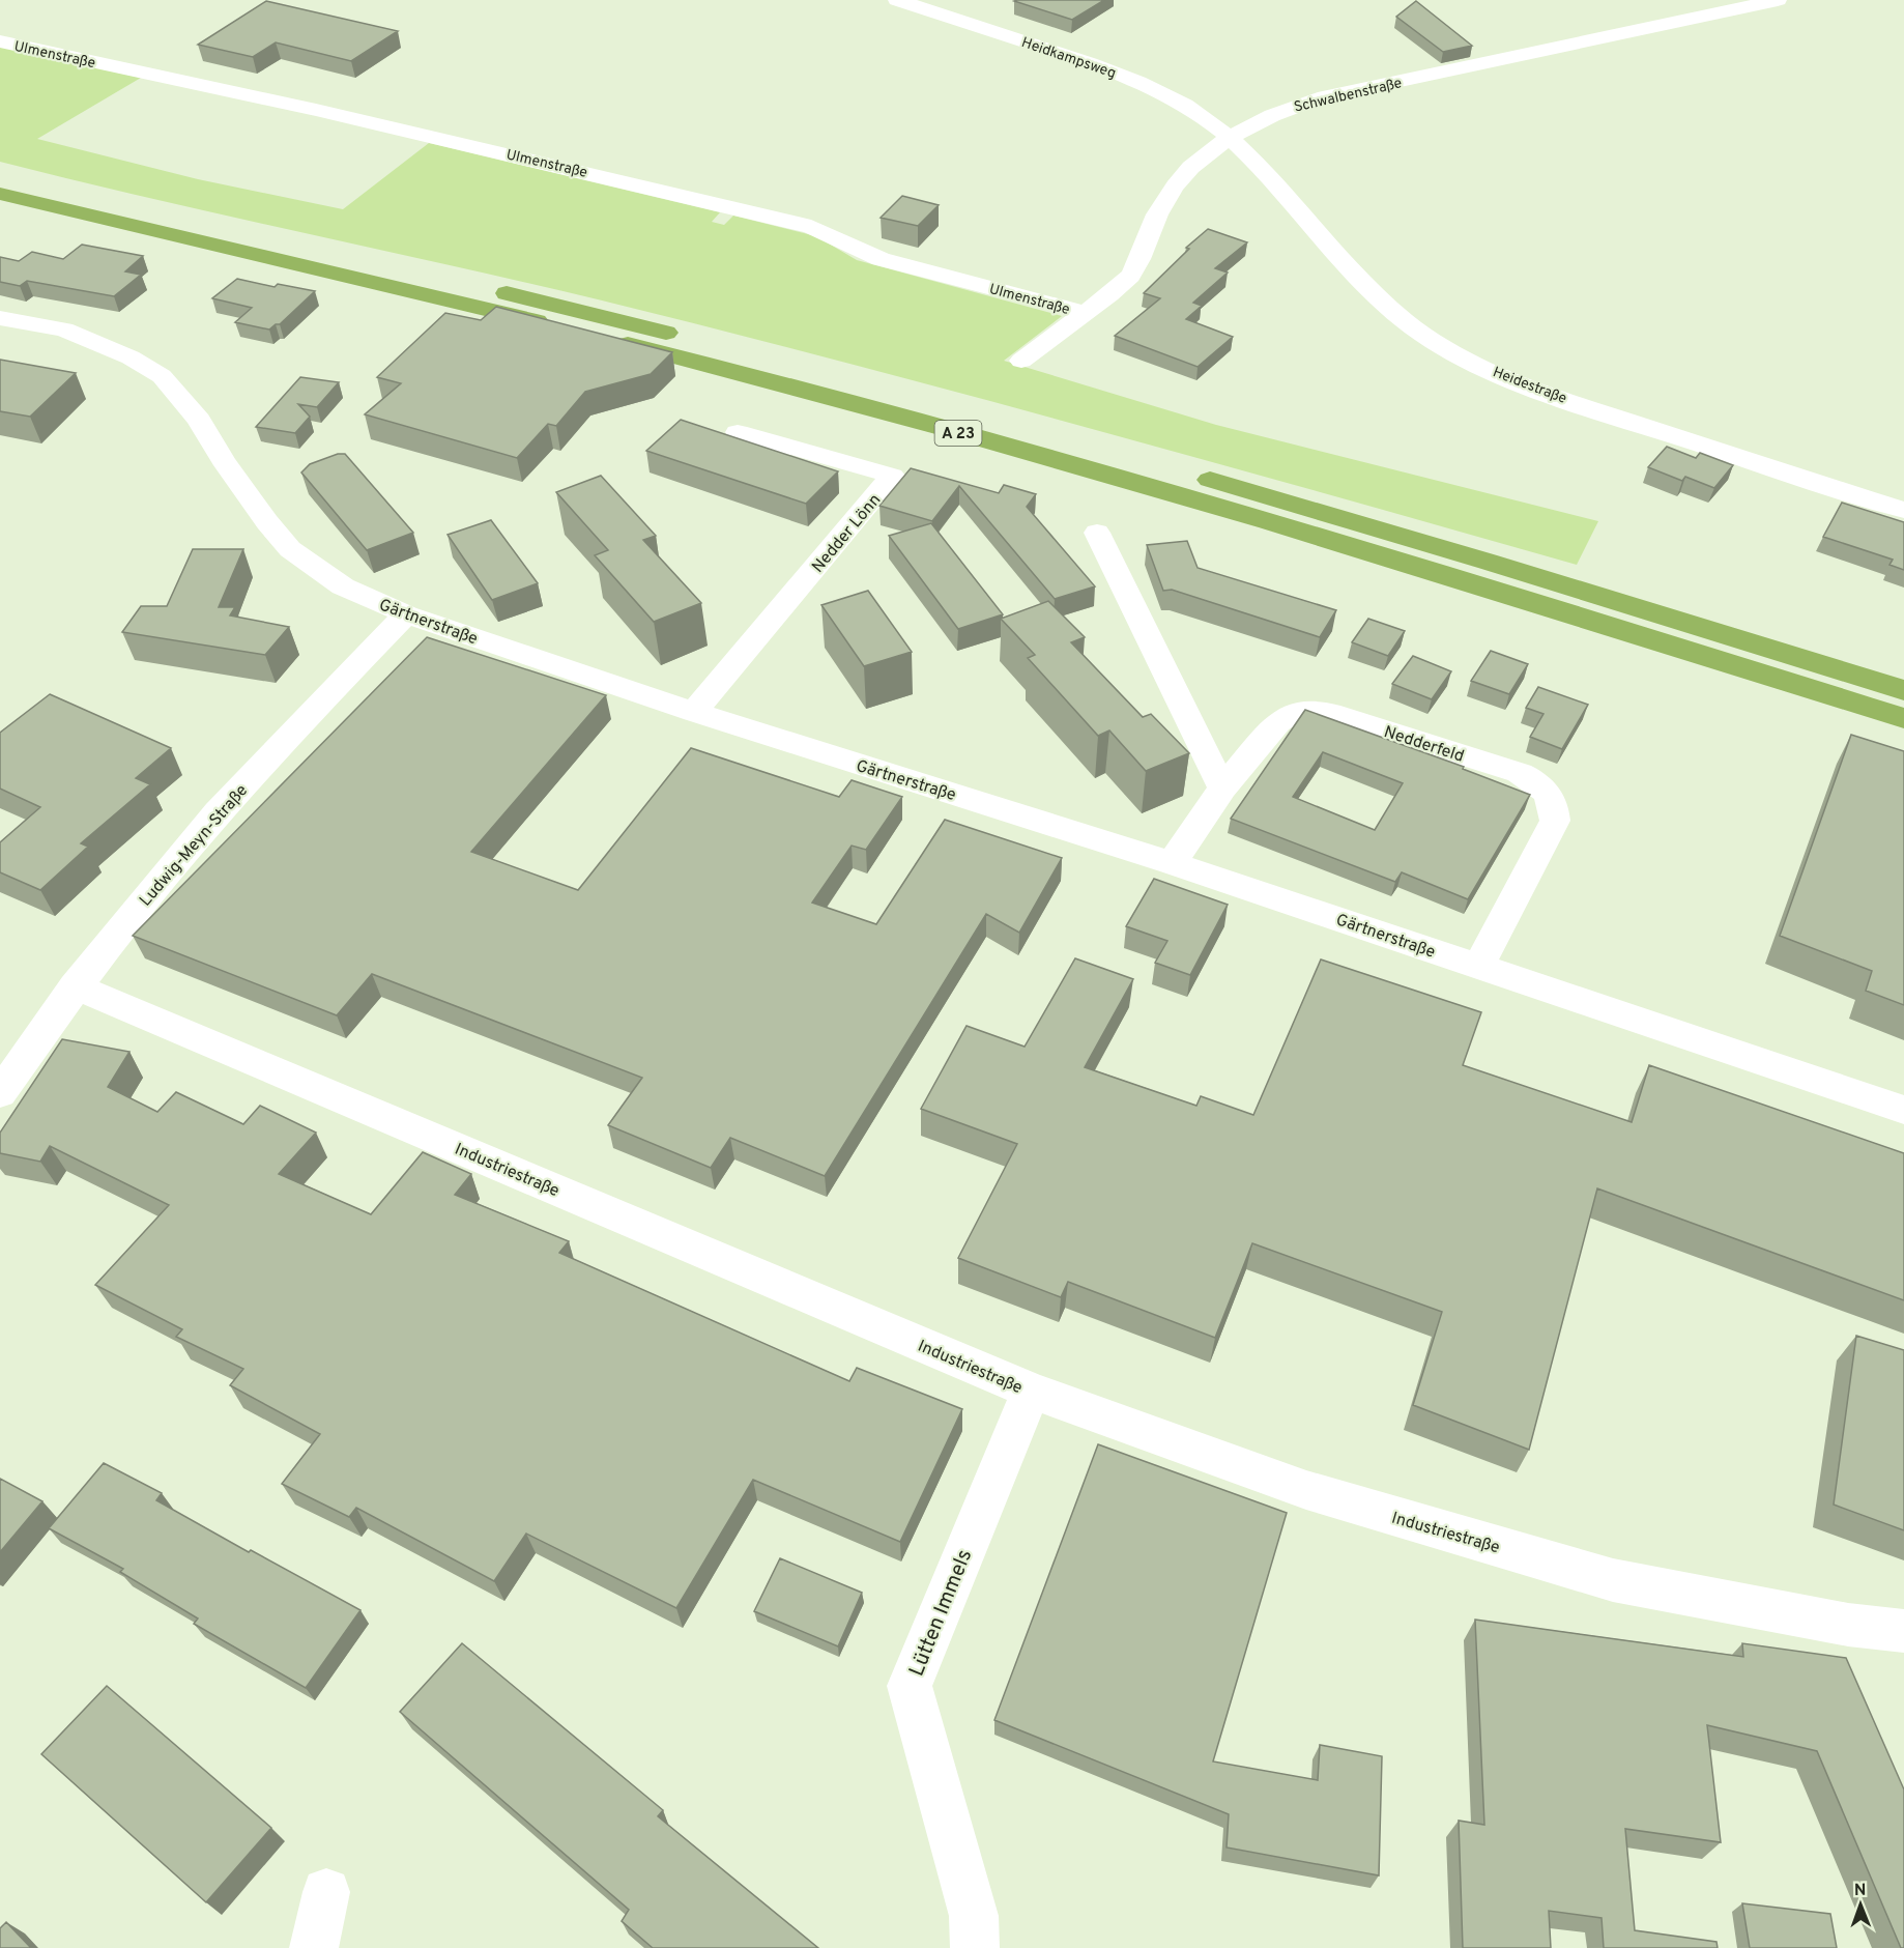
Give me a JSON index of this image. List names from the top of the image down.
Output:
{
  "streets": {
    "highway": ["A 23"],
    "street": [
      "Ulmenstraße",
      "Heidkampsweg",
      "Schwalbenstraße",
      "Heidestraße",
      "Nedder Lönn",
      "Gärtnerstraße",
      "Nedderfeld",
      "Ludwig-Meyn-Straße",
      "Industriestraße",
      "Lütten Immels"
    ]
  },
  "crossings": [
    ["Ulmenstraße", "Schwalbenstraße"],
    ["Heidkampsweg", "Schwalbenstraße"],
    ["Heidkampsweg", "Heidestraße"],
    ["Schwalbenstraße", "Heidestraße"],
    ["Nedder Lönn", "Gärtnerstraße"],
    ["Gärtnerstraße", "Nedderfeld"],
    ["Gärtnerstraße", "Ludwig-Meyn-Straße"],
    ["Ludwig-Meyn-Straße", "Industriestraße"],
    ["Industriestraße", "Lütten Immels"]
  ],
  "north": "top"
}
